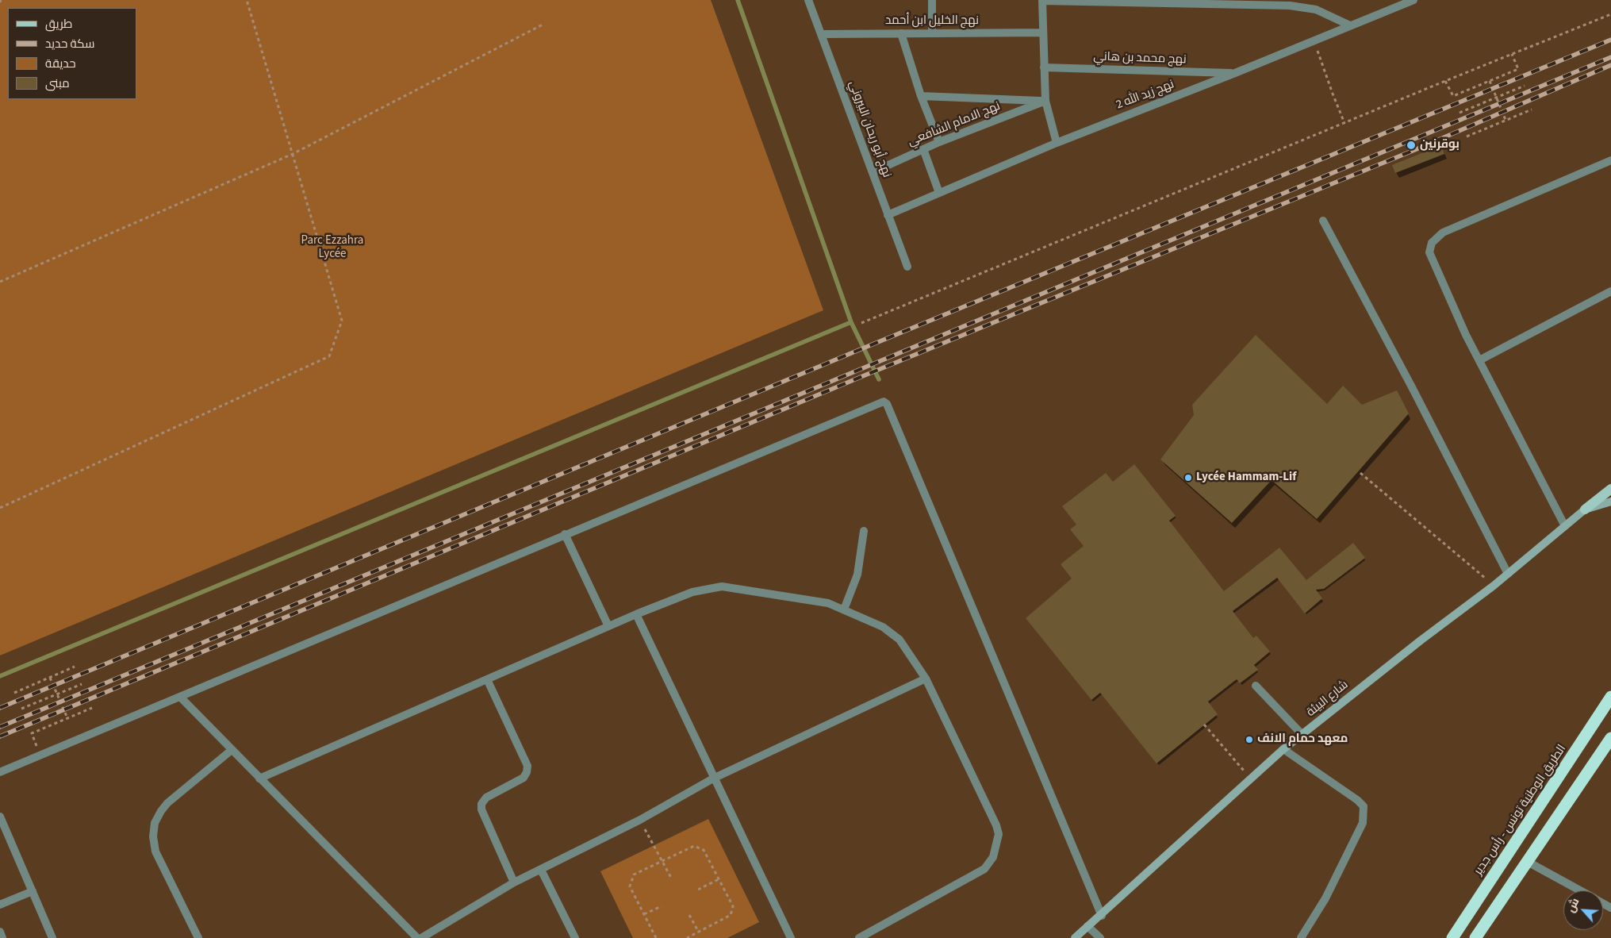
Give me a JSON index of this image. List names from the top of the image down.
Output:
{
  "streets": {
    "highway": ["الطريق الوطنية تونس - رأس جدير"],
    "main road": ["شارع البيئة"],
    "street": [
      "نهج الخليل ابن أحمد",
      "نهج محمد بن هاني",
      "نهج زيد الله 2",
      "نهج الامام الشافعي",
      "نهج أبو ريحان البيروني"
    ]
  },
  "crossings": [
    ["نهج الخليل ابن أحمد", "نهج أبو ريحان البيروني"],
    ["نهج محمد بن هاني", "نهج زيد الله 2"],
    ["نهج زيد الله 2", "نهج أبو ريحان البيروني"],
    ["نهج الامام الشافعي", "نهج أبو ريحان البيروني"]
  ],
  "parks": ["Parc Ezzahra Lycée"],
  "places": ["بوقرنين", "Lycée Hammam-Lif", "معهد حمام الانف"],
  "legend": [
    "طريق",
    "سكة حديد",
    "حديقة",
    "مبنى"
  ],
  "north": "top left"
}
